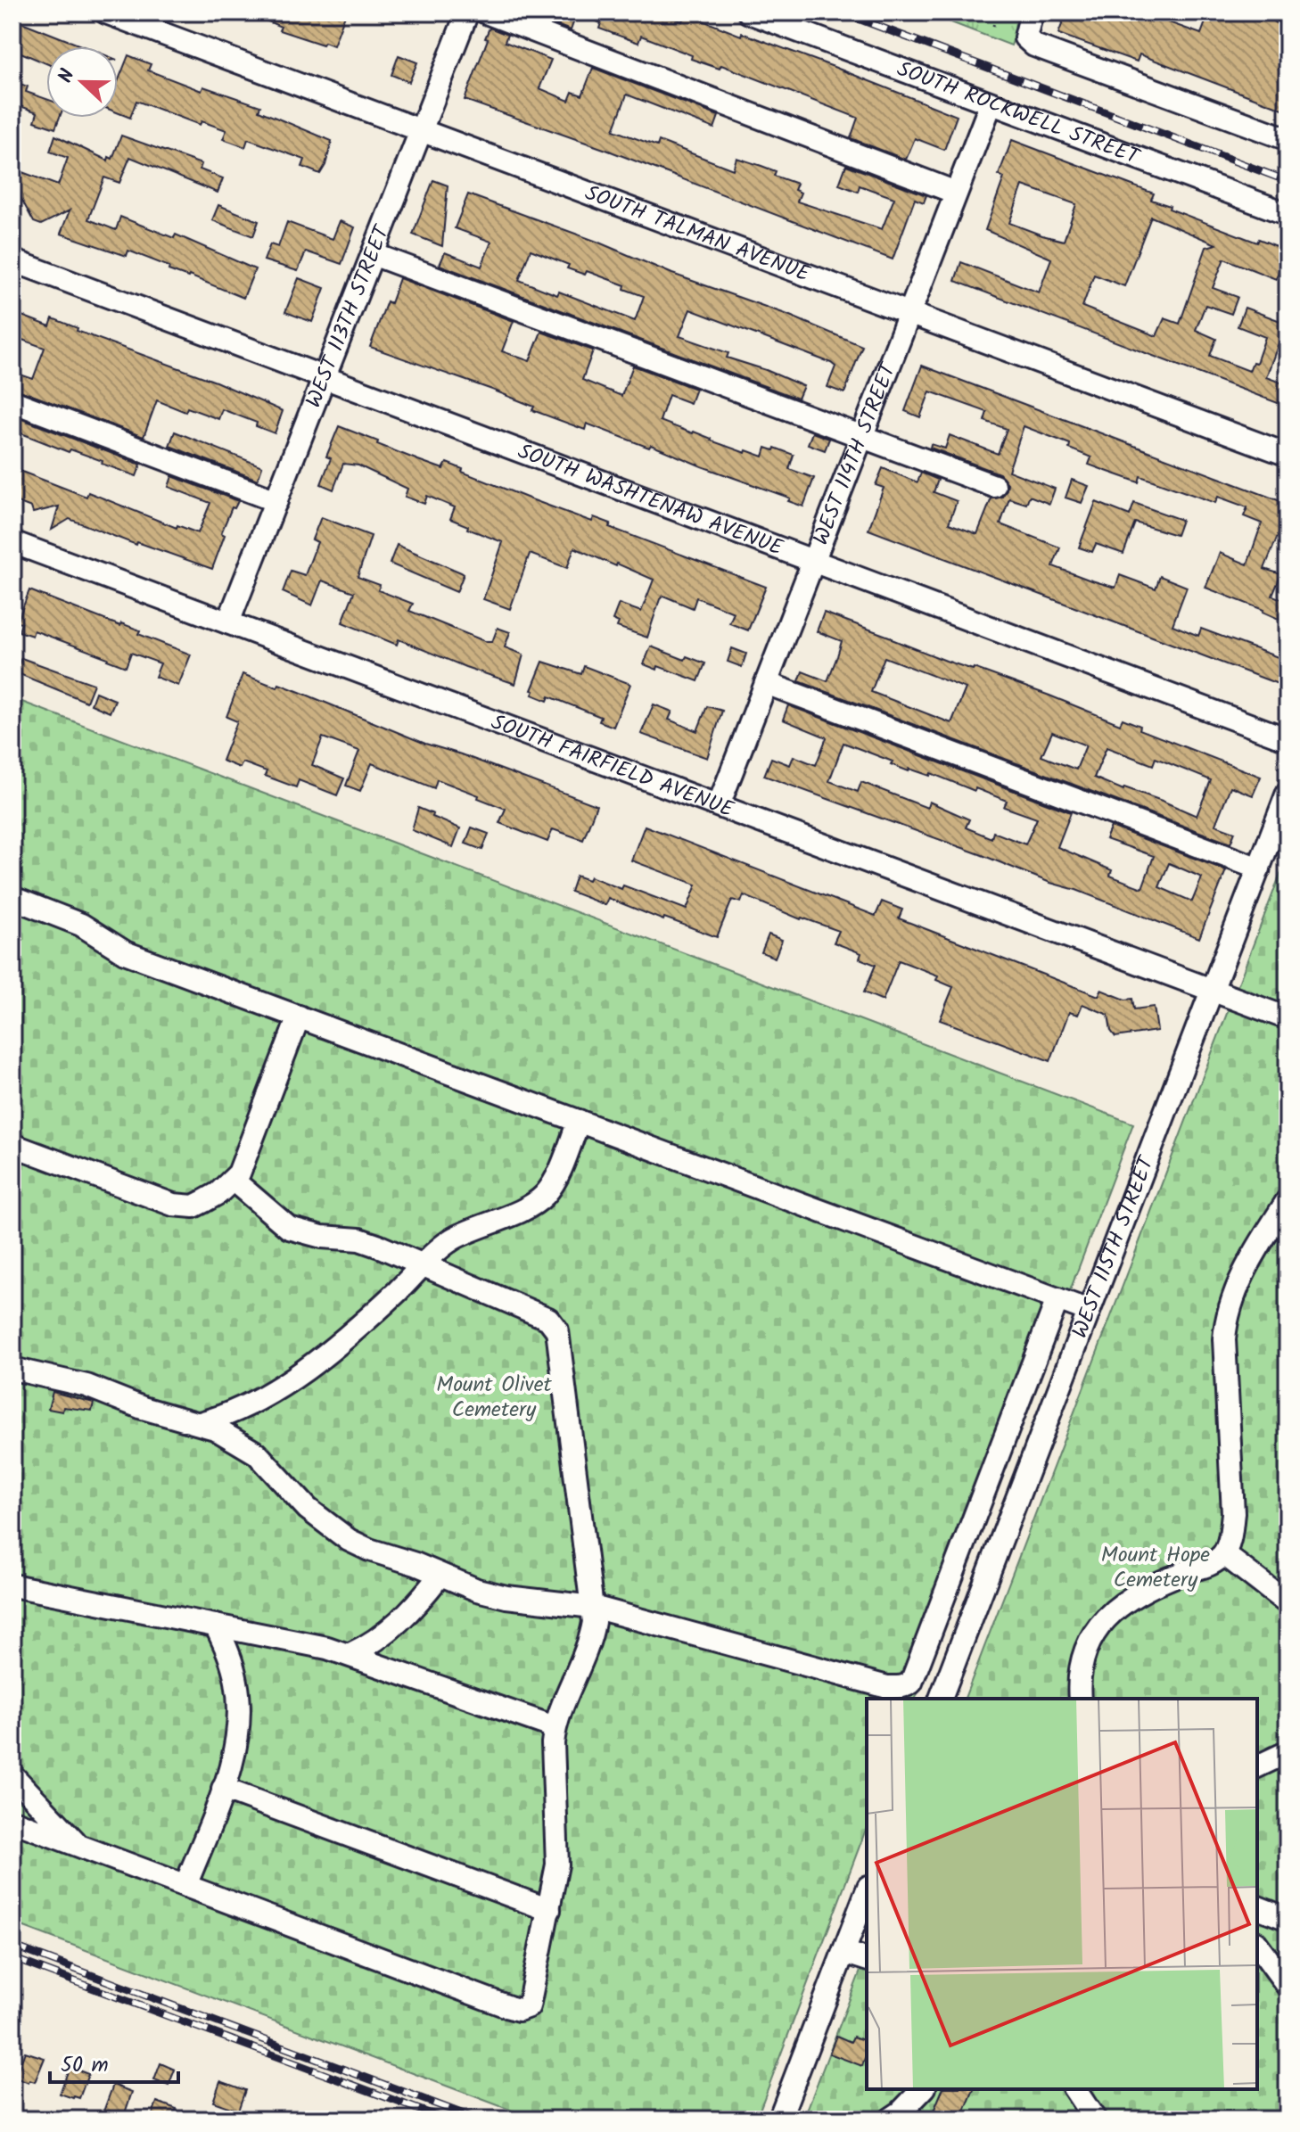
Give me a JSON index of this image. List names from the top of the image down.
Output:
{
  "streets": {
    "street": [
      "SOUTH ROCKWELL STREET",
      "SOUTH TALMAN AVENUE",
      "WEST 113TH STREET",
      "WEST 114TH STREET",
      "SOUTH WASHTENAW AVENUE",
      "SOUTH FAIRFIELD AVENUE",
      "WEST 115TH STREET"
    ]
  },
  "crossings": [
    ["SOUTH ROCKWELL STREET", "WEST 114TH STREET"],
    ["SOUTH TALMAN AVENUE", "WEST 113TH STREET"],
    ["SOUTH TALMAN AVENUE", "WEST 114TH STREET"],
    ["WEST 113TH STREET", "SOUTH WASHTENAW AVENUE"],
    ["WEST 113TH STREET", "SOUTH FAIRFIELD AVENUE"],
    ["WEST 114TH STREET", "SOUTH WASHTENAW AVENUE"],
    ["WEST 114TH STREET", "SOUTH FAIRFIELD AVENUE"],
    ["SOUTH FAIRFIELD AVENUE", "WEST 115TH STREET"]
  ],
  "parks": ["Mount Olivet Cemetery", "Mount Hope Cemetery"],
  "scale_bar": "50 m",
  "north": "left"
}
